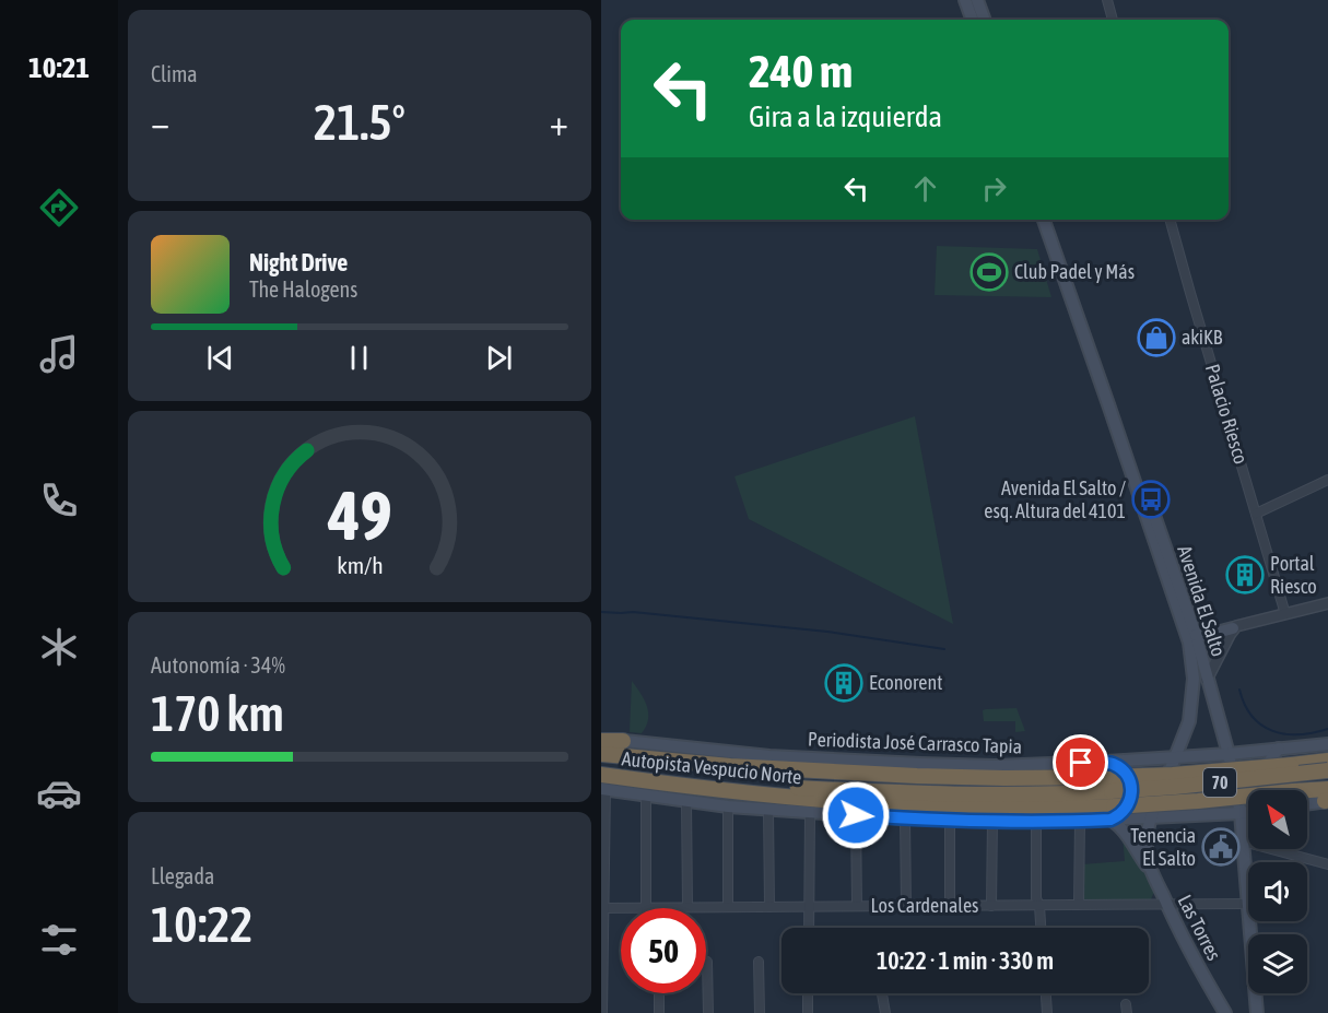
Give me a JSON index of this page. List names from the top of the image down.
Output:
{
  "streets": {
    "highway": ["Autopista Vespucio Norte", "70"],
    "main road": ["Avenida El Salto", "Periodista José Carrasco Tapia", "Las Torres"],
    "street": ["Palacio Riesco", "Los Cardenales"]
  },
  "crossings": [
    ["Avenida El Salto", "Periodista José Carrasco Tapia"],
    ["Avenida El Salto", "Los Cardenales"],
    ["Avenida El Salto", "Las Torres"],
    ["Autopista Vespucio Norte", "70"],
    ["Los Cardenales", "Las Torres"]
  ],
  "places": {
    "sports": ["Club Padel y Más"],
    "shop": ["akiKB"],
    "bus stop": ["Avenida El Salto / esq. Altura del 4101"],
    "building": ["Portal Riesco", "Econorent"],
    "public building": ["Tenencia El Salto"]
  },
  "north": "top left",
  "page": {
    "tabs": "10:21",
    "tile": [
      "Clima",
      ["Autonomía · 34%", "170 km"],
      ["Llegada", "10:22"]
    ],
    "turn": ["240 m", "Gira a la izquierda"],
    "heat": ["−", "21.5°", "+"],
    "song": ["Night Drive", "The Halogens"],
    "limit": "50",
    "trip": "10:22 · 1 min · 330 m",
    "gauge": ["49", "km/h"]
  }
}
